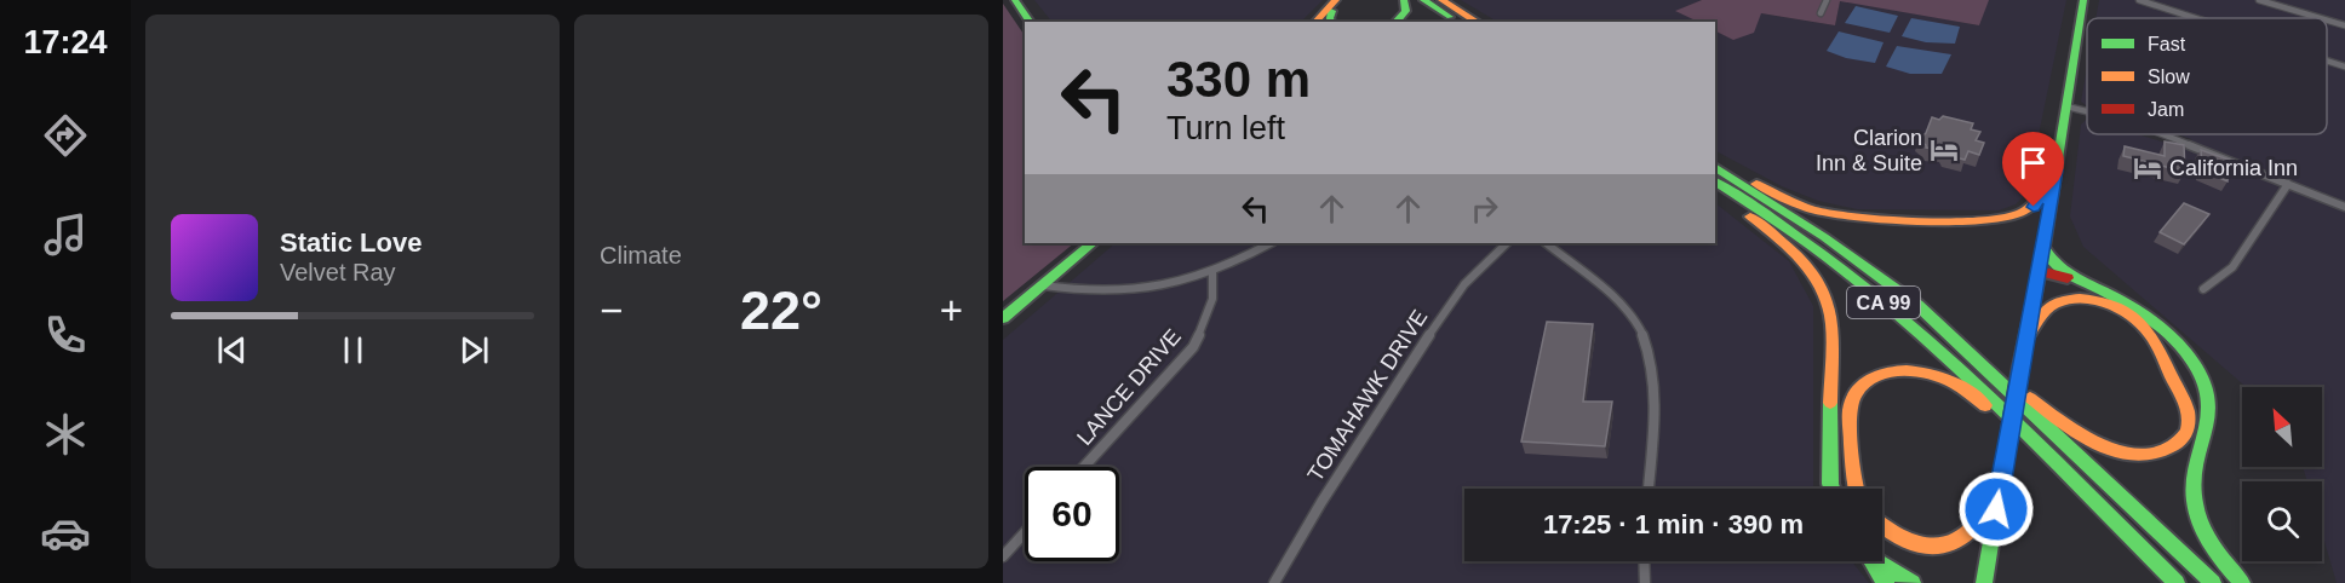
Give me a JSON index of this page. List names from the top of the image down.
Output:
{
  "streets": {
    "main road": ["CA 99"],
    "street": ["LANCE DRIVE", "TOMAHAWK DRIVE"]
  },
  "places": {
    "hotel": ["Clarion Inn & Suite", "California Inn"]
  },
  "legend": ["Fast", "Slow", "Jam"],
  "north": "top left",
  "page": {
    "tabs": "17:24",
    "tile": "Climate",
    "turn": ["330 m", "Turn left"],
    "song": ["Static Love", "Velvet Ray"],
    "heat": ["−", "22°", "+"],
    "limit": "60",
    "trip": "17:25 · 1 min · 390 m"
  }
}
